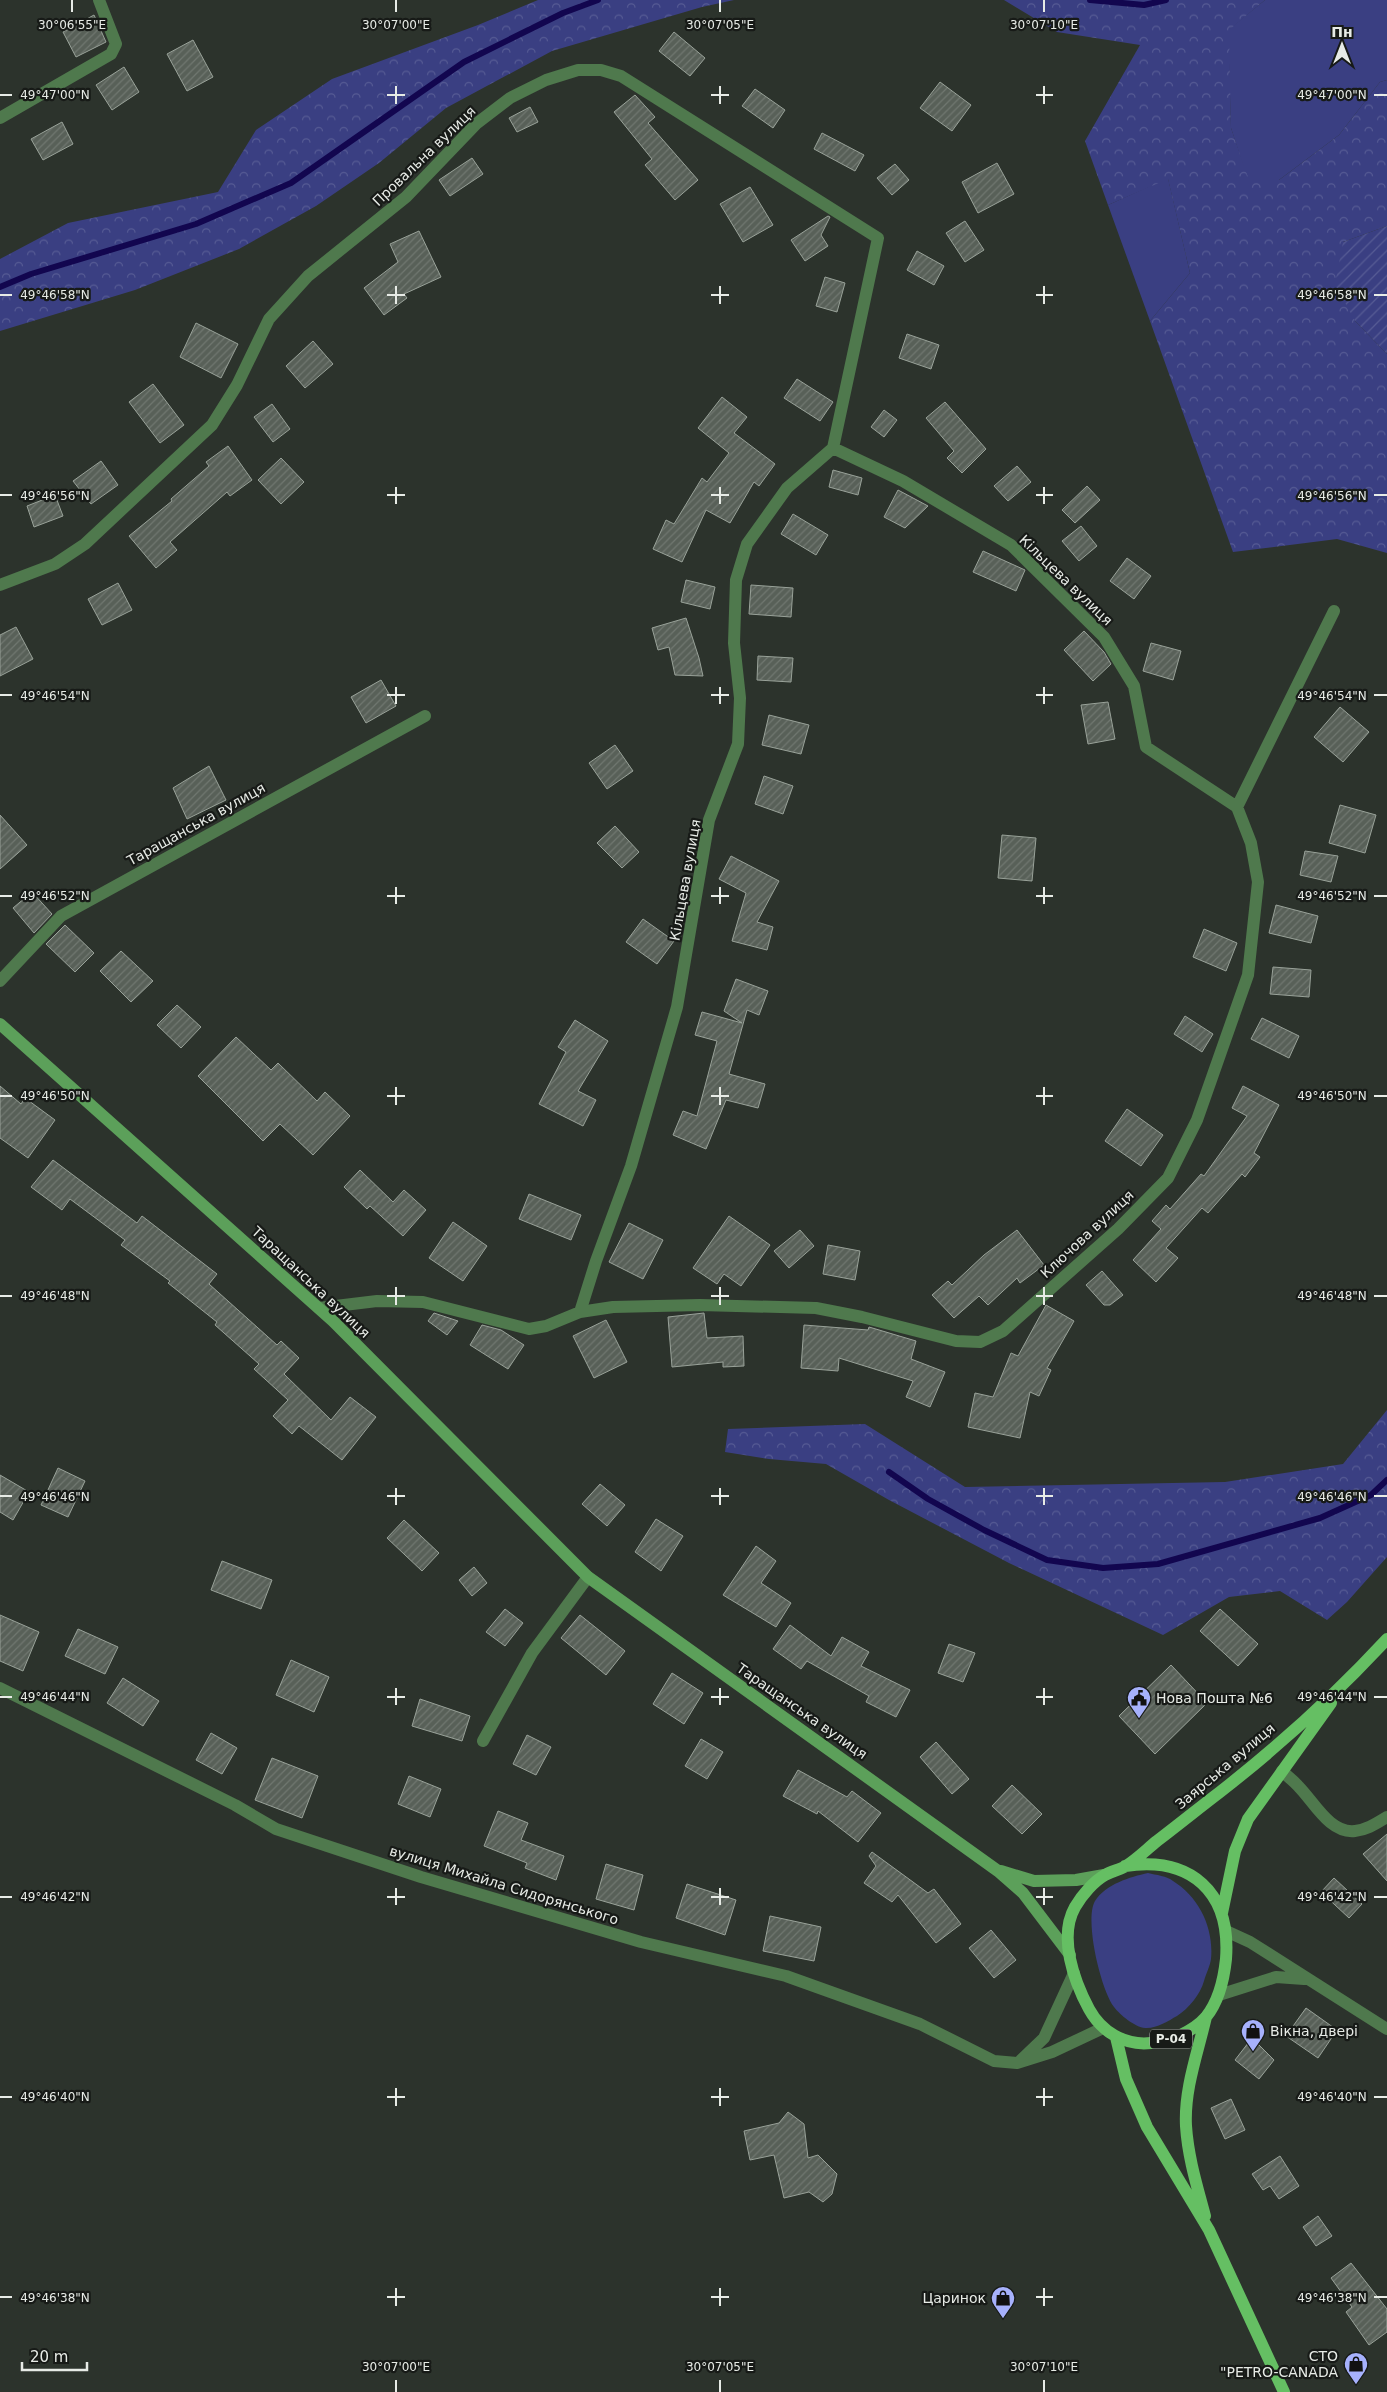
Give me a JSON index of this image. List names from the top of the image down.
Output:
{
  "streets": {
    "main road": ["Таращанська вулиця", "Заярська вулиця", "Р-04"],
    "street": [
      "Провальна вулиця",
      "Кільцева вулиця",
      "Ключова вулиця",
      "вулиця Михайла Сидорянського"
    ]
  },
  "crossings": [
    ["Провальна вулиця", "Кільцева вулиця"],
    ["Кільцева вулиця", "Ключова вулиця"],
    ["Таращанська вулиця", "Ключова вулиця"],
    ["Таращанська вулиця", "Заярська вулиця"],
    ["Таращанська вулиця", "Р-04"],
    ["Заярська вулиця", "Р-04"]
  ],
  "places": {
    "public building": ["Нова Пошта №6"],
    "shop": ["Вікна, двері", "Царинок", "СТО \"PETRO-CANADA"]
  },
  "scale_bar": "20 m",
  "north": "top",
  "coordinates": [
    "30°06'55\"E",
    "30°07'00\"E",
    "30°07'05\"E",
    "30°07'10\"E",
    "49°47'00\"N",
    "49°46'58\"N",
    "49°46'56\"N",
    "49°46'54\"N",
    "49°46'52\"N",
    "49°46'50\"N",
    "49°46'48\"N",
    "49°46'46\"N",
    "49°46'44\"N",
    "49°46'42\"N",
    "49°46'40\"N",
    "49°46'38\"N"
  ]
}
